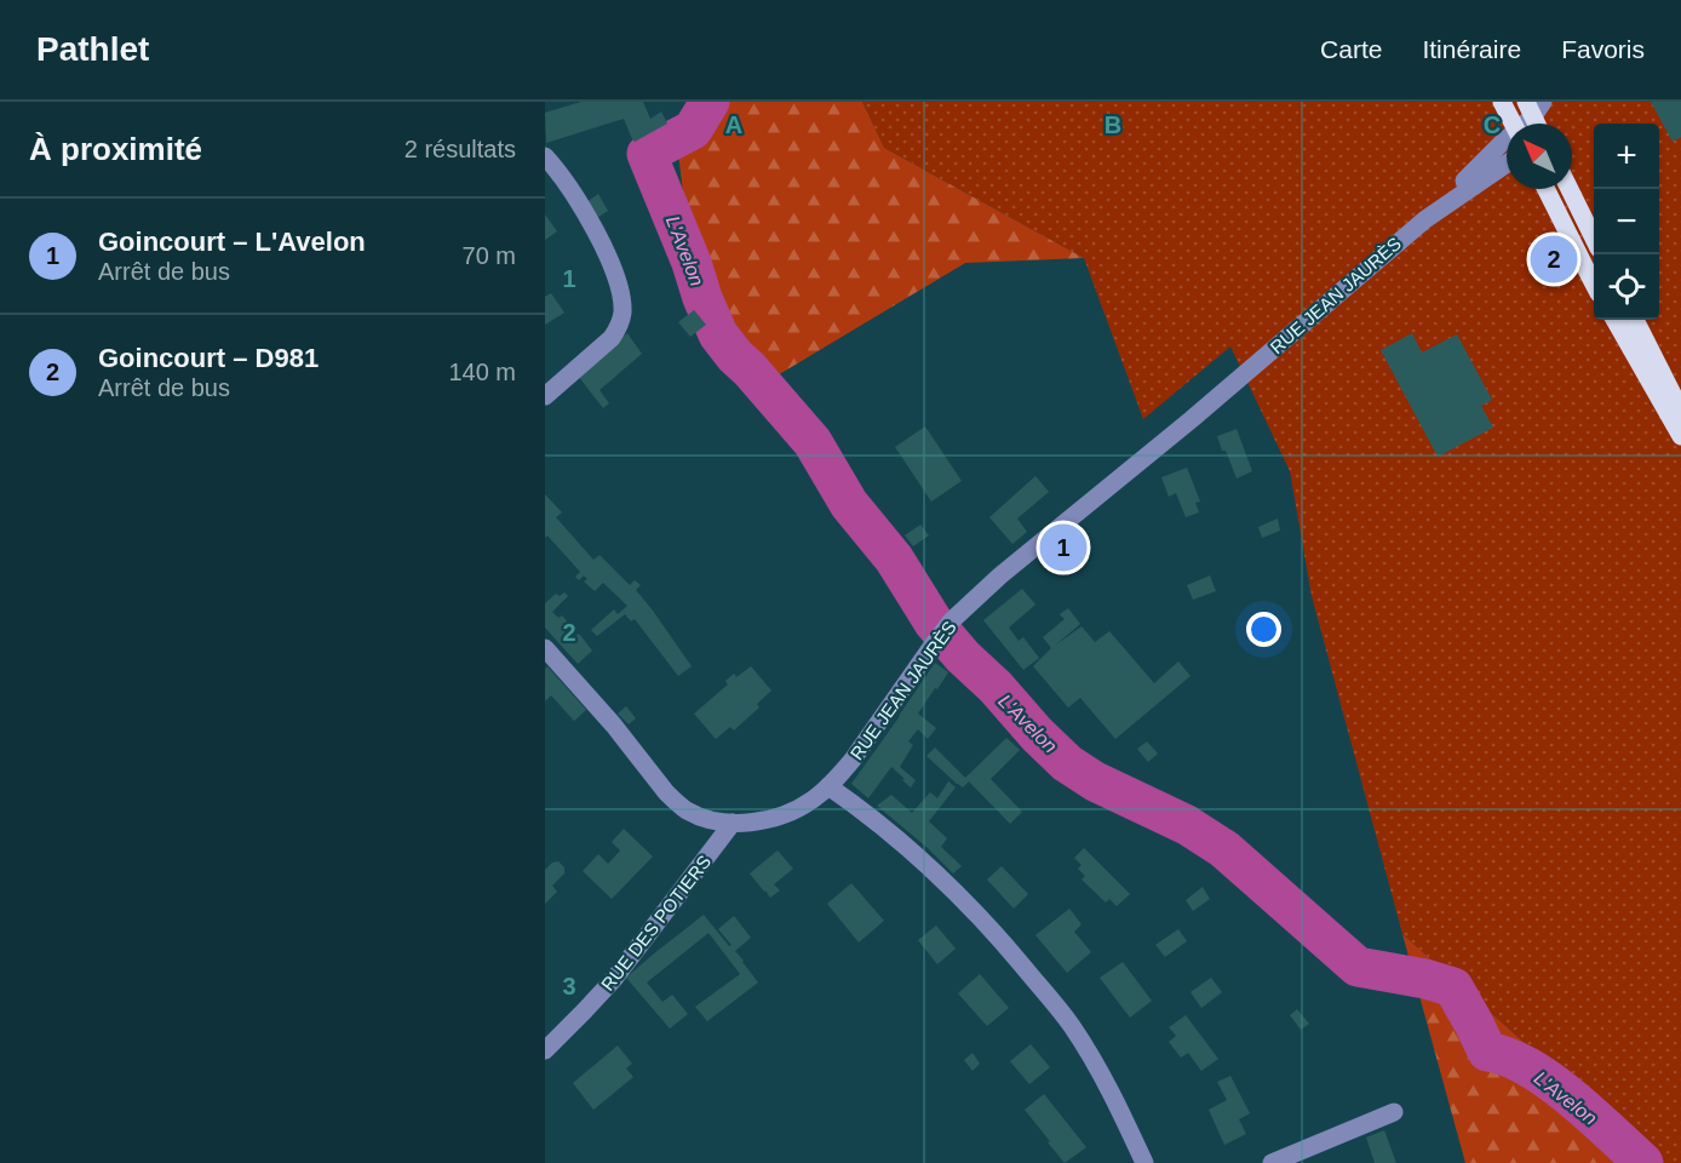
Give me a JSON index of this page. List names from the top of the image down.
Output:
{
  "streets": {
    "street": ["RUE JEAN JAURÈS", "RUE DES POTIERS"]
  },
  "crossings": [
    ["RUE JEAN JAURÈS", "RUE DES POTIERS"]
  ],
  "water": ["L'Avelon"],
  "north": "top left",
  "page": {
    "header": "Pathlet",
    "nav": ["Carte", "Itinéraire", "Favoris"],
    "heading": ["À proximité", "2 résultats"],
    "map_buttons": ["+", "−"],
    "list": [
      {
        "mark": "1",
        "name": "Goincourt – L'Avelon",
        "note": "Arrêt de bus",
        "value": "70 m"
      },
      {
        "mark": "2",
        "name": "Goincourt – D981",
        "note": "Arrêt de bus",
        "value": "140 m"
      }
    ],
    "pins": ["2", "1"]
  },
  "grid": {
    "columns": ["A", "B", "C"],
    "rows": ["1", "2", "3"]
  }
}
